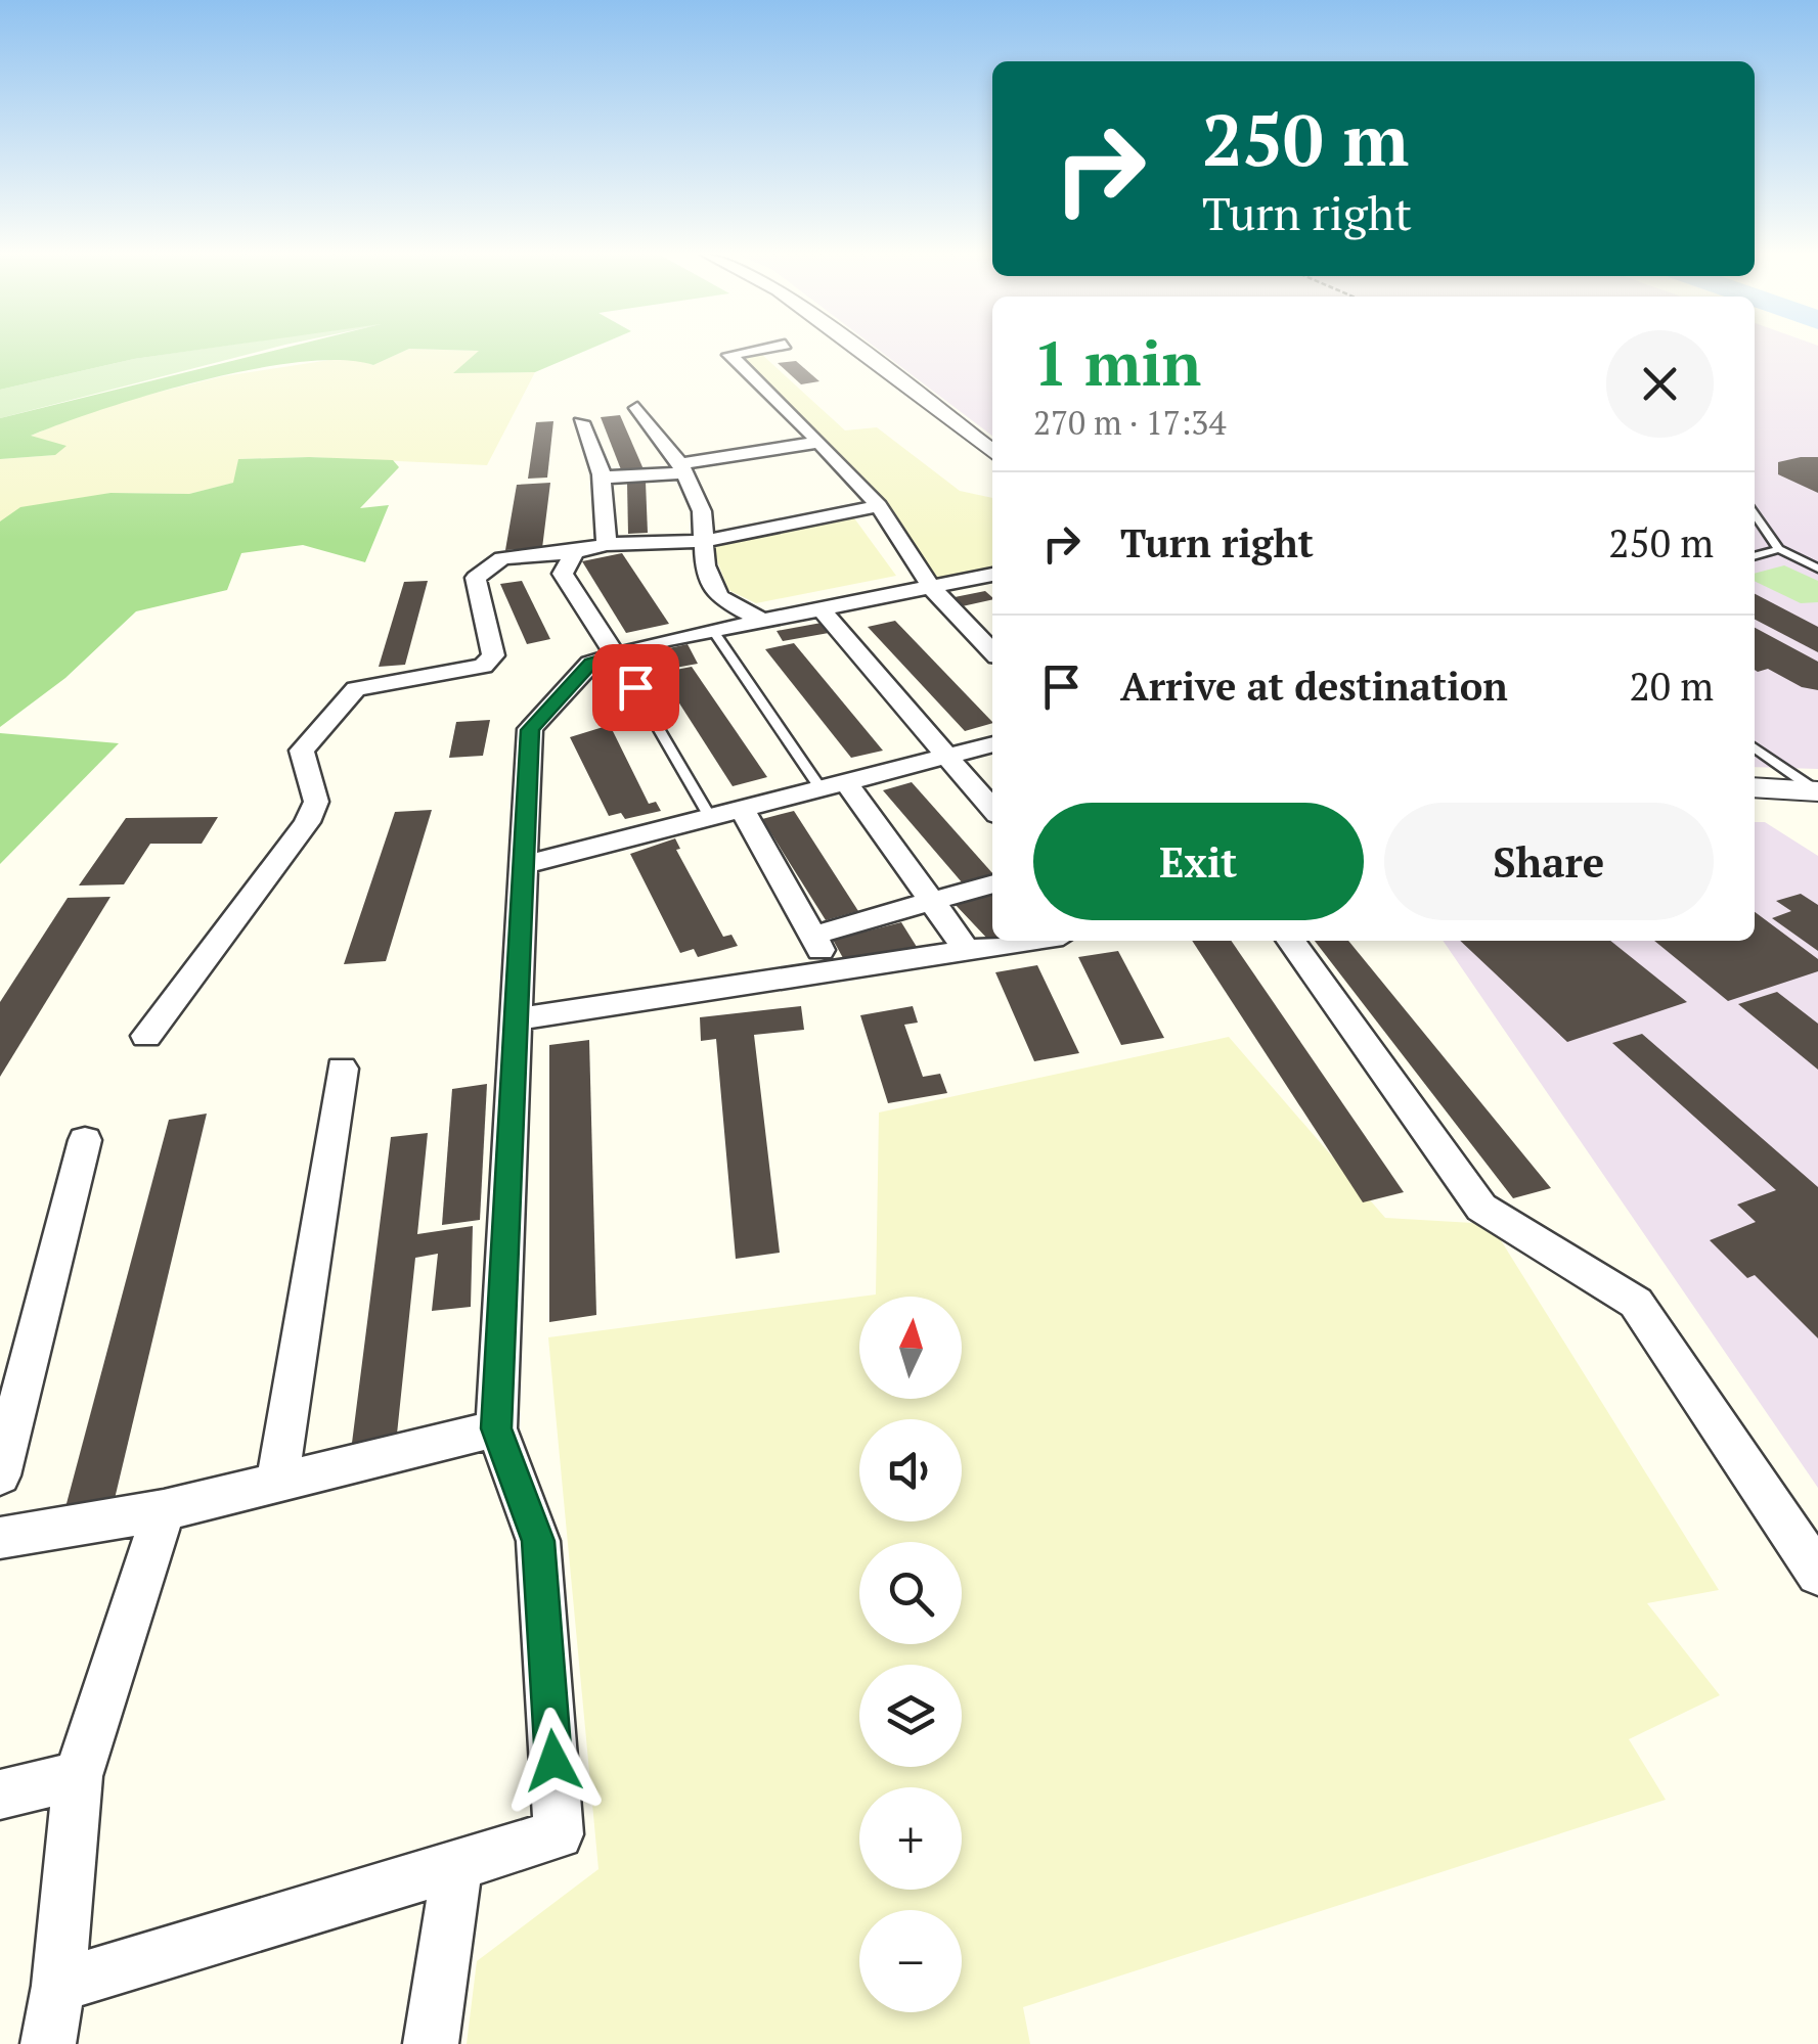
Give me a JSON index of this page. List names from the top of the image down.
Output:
{
  "north": "top",
  "page": {
    "turn": ["250 m", "Turn right"],
    "heading": ["1 min", "270 m · 17:34"],
    "list": [
      {
        "name": "Turn right",
        "value": "250 m"
      },
      {
        "name": "Arrive at destination",
        "value": "20 m"
      }
    ],
    "buttons": ["Exit", "Share"],
    "map_buttons": ["+", "−"]
  }
}
